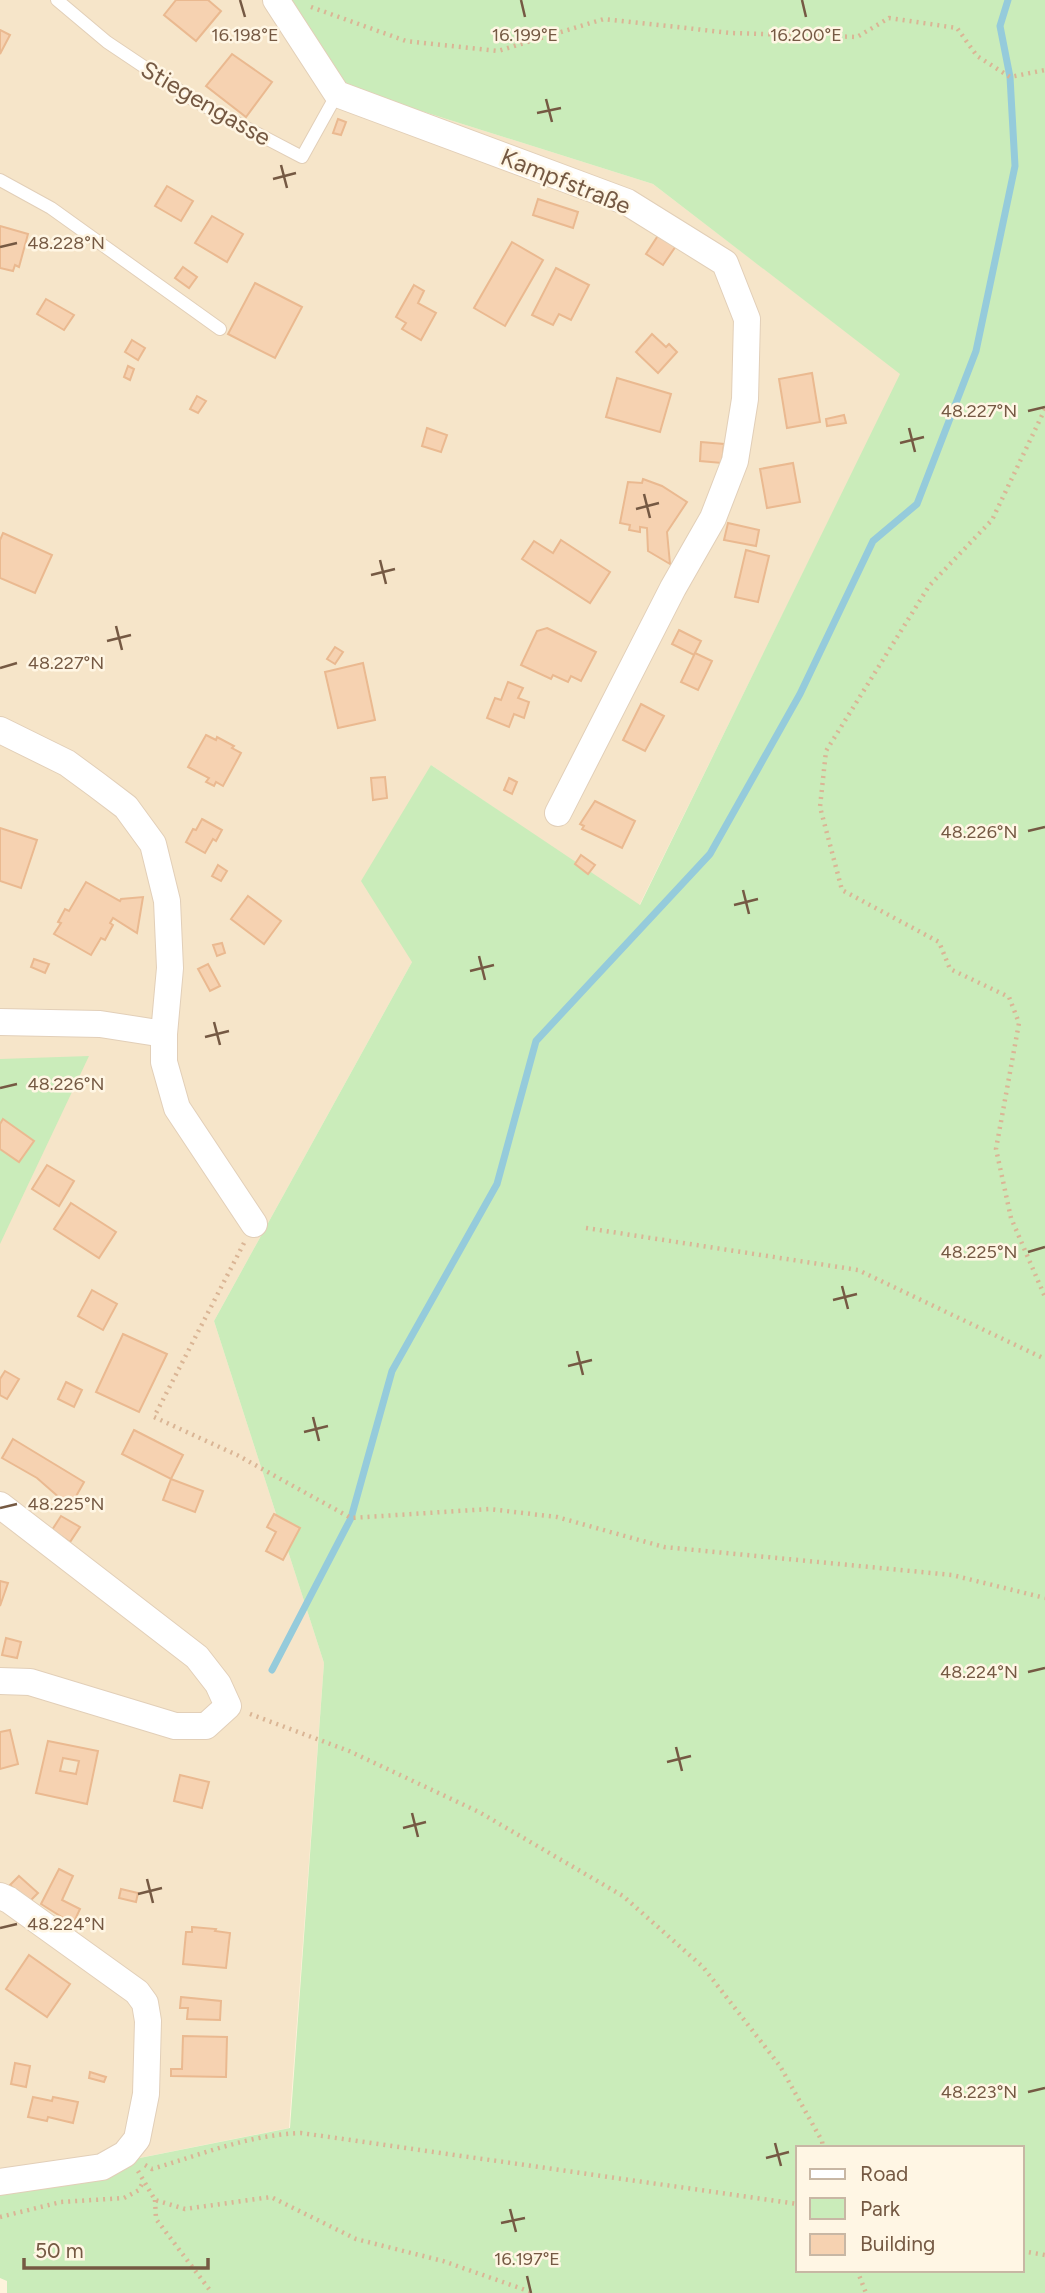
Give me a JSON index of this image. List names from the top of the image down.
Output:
{
  "streets": {
    "street": ["Kampfstraße"],
    "lane": ["Stiegengasse"]
  },
  "crossings": [
    ["Stiegengasse", "Kampfstraße"]
  ],
  "legend": ["Road", "Park", "Building"],
  "scale_bar": "50 m",
  "coordinates": [
    "16.199°E",
    "16.198°E",
    "16.200°E",
    "48.228°N",
    "48.227°N",
    "48.226°N",
    "48.225°N",
    "48.224°N",
    "48.223°N",
    "16.197°E"
  ]
}
